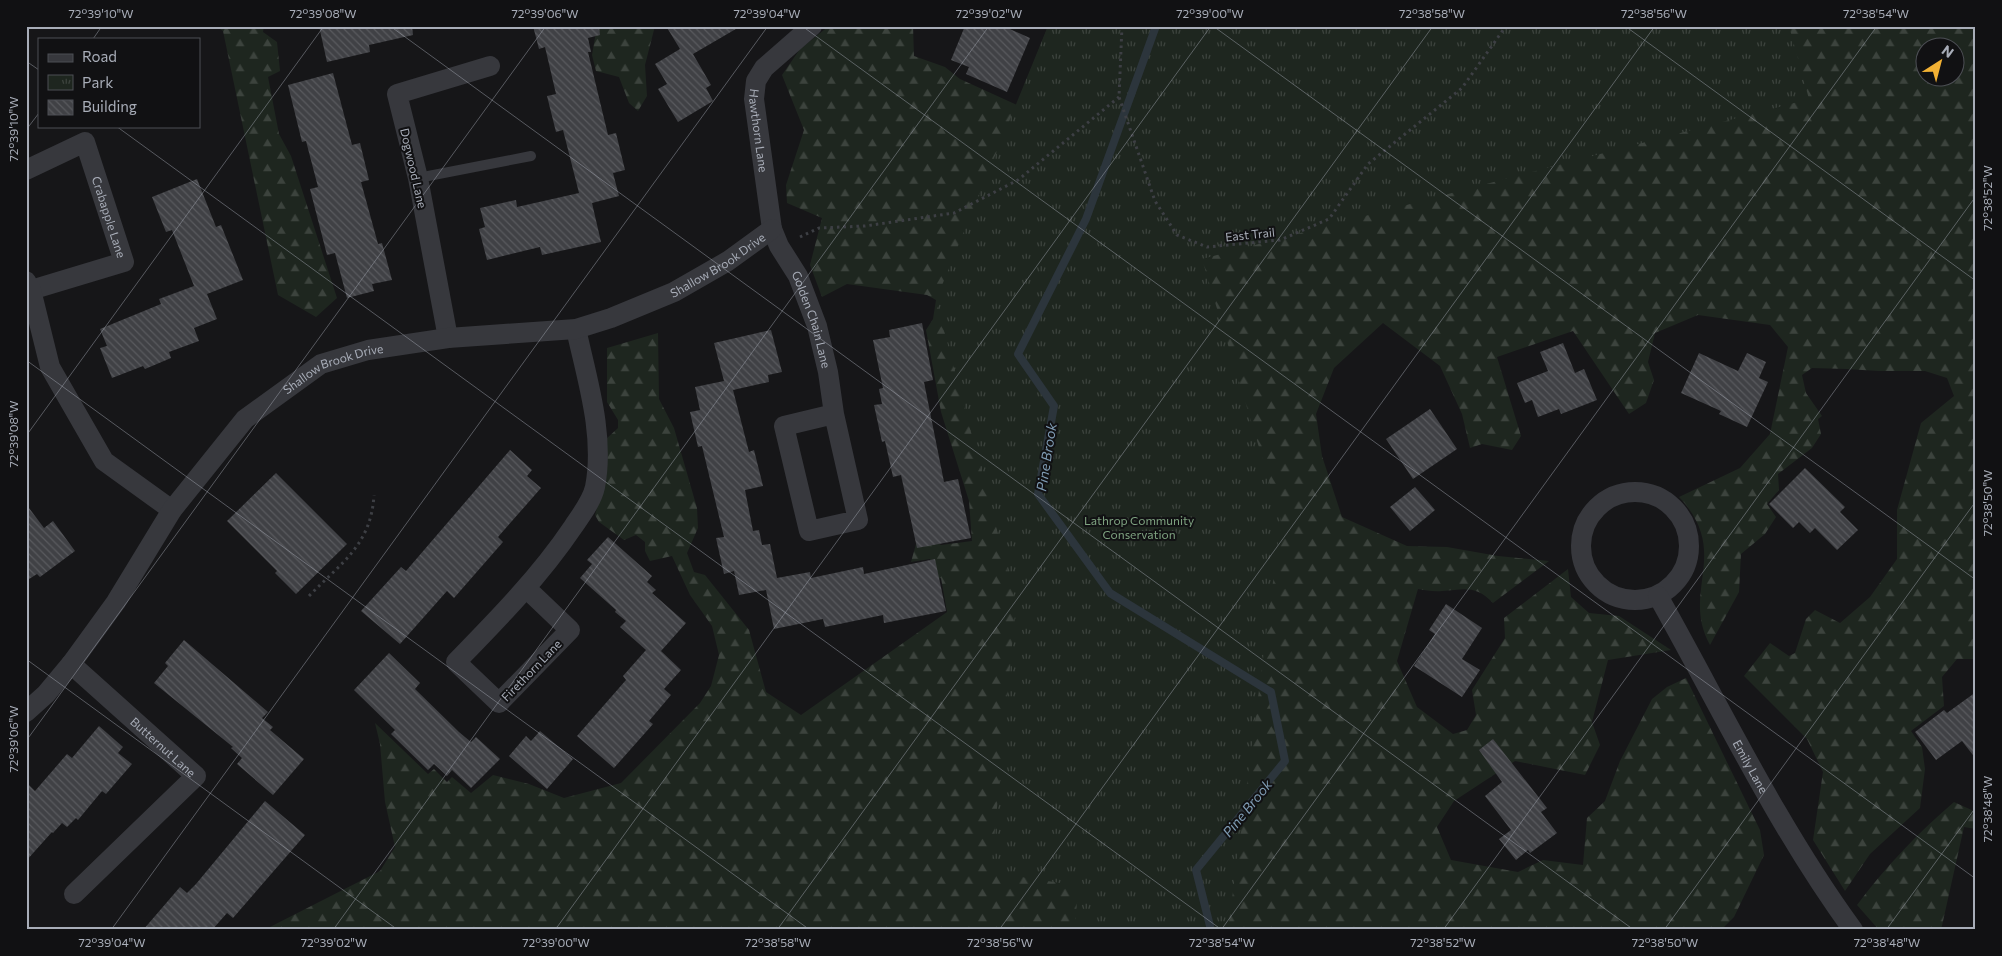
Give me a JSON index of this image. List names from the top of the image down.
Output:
{
  "streets": {
    "street": [
      "Hawthorn Lane",
      "Dogwood Lane",
      "Crabapple Lane",
      "Shallow Brook Drive",
      "Golden Chain Lane",
      "Firethorn Lane",
      "Butternut Lane",
      "Emily Lane"
    ],
    "path": ["East Trail"]
  },
  "crossings": [
    ["Hawthorn Lane", "Shallow Brook Drive"],
    ["Hawthorn Lane", "Golden Chain Lane"],
    ["Dogwood Lane", "Shallow Brook Drive"],
    ["Crabapple Lane", "Shallow Brook Drive"],
    ["Shallow Brook Drive", "Golden Chain Lane"],
    ["Shallow Brook Drive", "Firethorn Lane"],
    ["Shallow Brook Drive", "Butternut Lane"]
  ],
  "water": ["Pine Brook"],
  "parks": ["Lathrop Community Conservation"],
  "legend": ["Road", "Park", "Building"],
  "north": "top right",
  "coordinates": [
    "72°39'10\"W",
    "72°39'08\"W",
    "72°39'06\"W",
    "72°39'04\"W",
    "72°39'02\"W",
    "72°39'00\"W",
    "72°38'58\"W",
    "72°38'56\"W",
    "72°38'54\"W",
    "72°38'52\"W",
    "72°38'50\"W",
    "72°38'48\"W"
  ]
}
